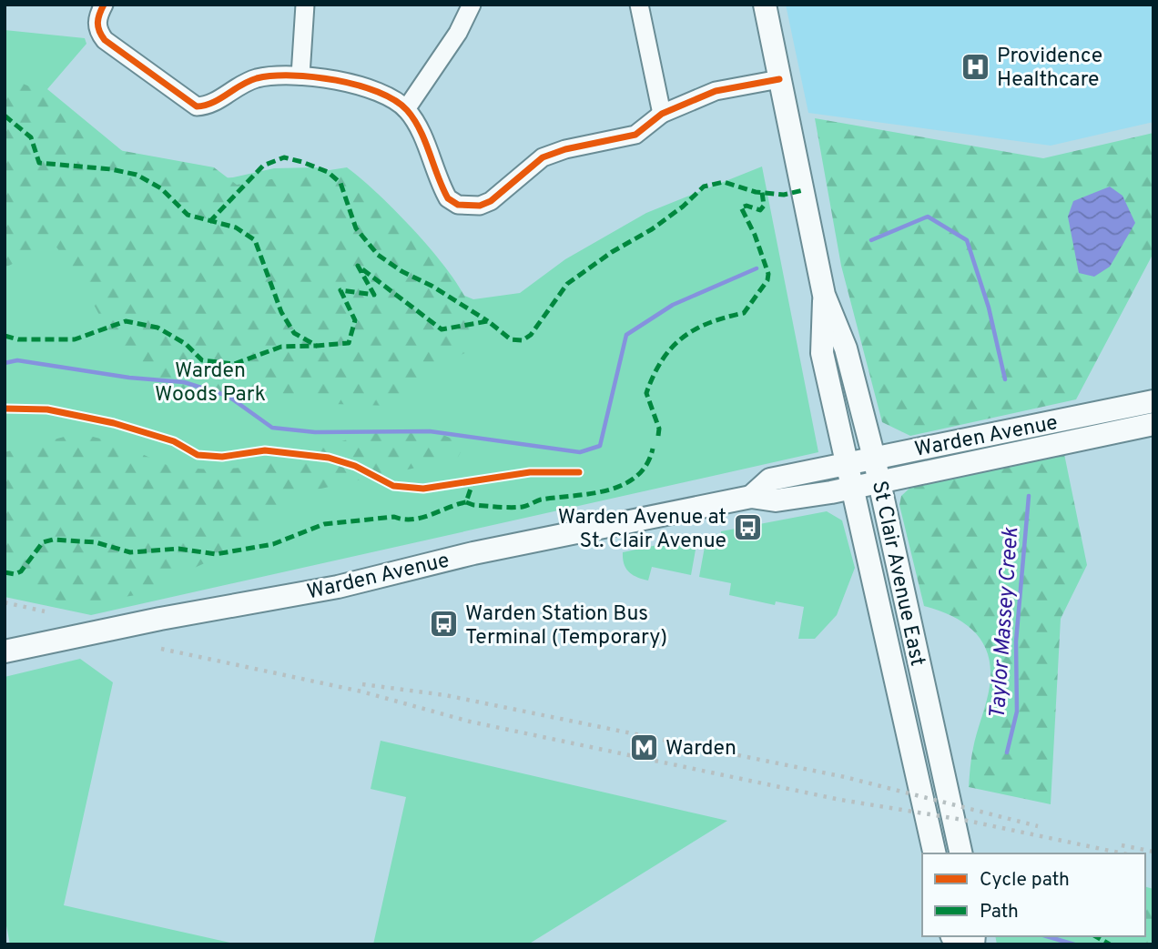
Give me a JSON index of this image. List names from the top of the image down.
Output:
{
  "streets": {
    "main road": ["Warden Avenue", "St Clair Avenue East"]
  },
  "crossings": [
    ["Warden Avenue", "St Clair Avenue East"]
  ],
  "water": ["Taylor Massey Creek"],
  "parks": ["Warden Woods Park"],
  "places": {
    "hospital": ["Providence Healthcare"],
    "bus stop": ["Warden Avenue at St. Clair Avenue", "Warden Station Bus Terminal (Temporary)"],
    "metro station": ["Warden"]
  },
  "legend": ["Cycle path", "Path"]
}
